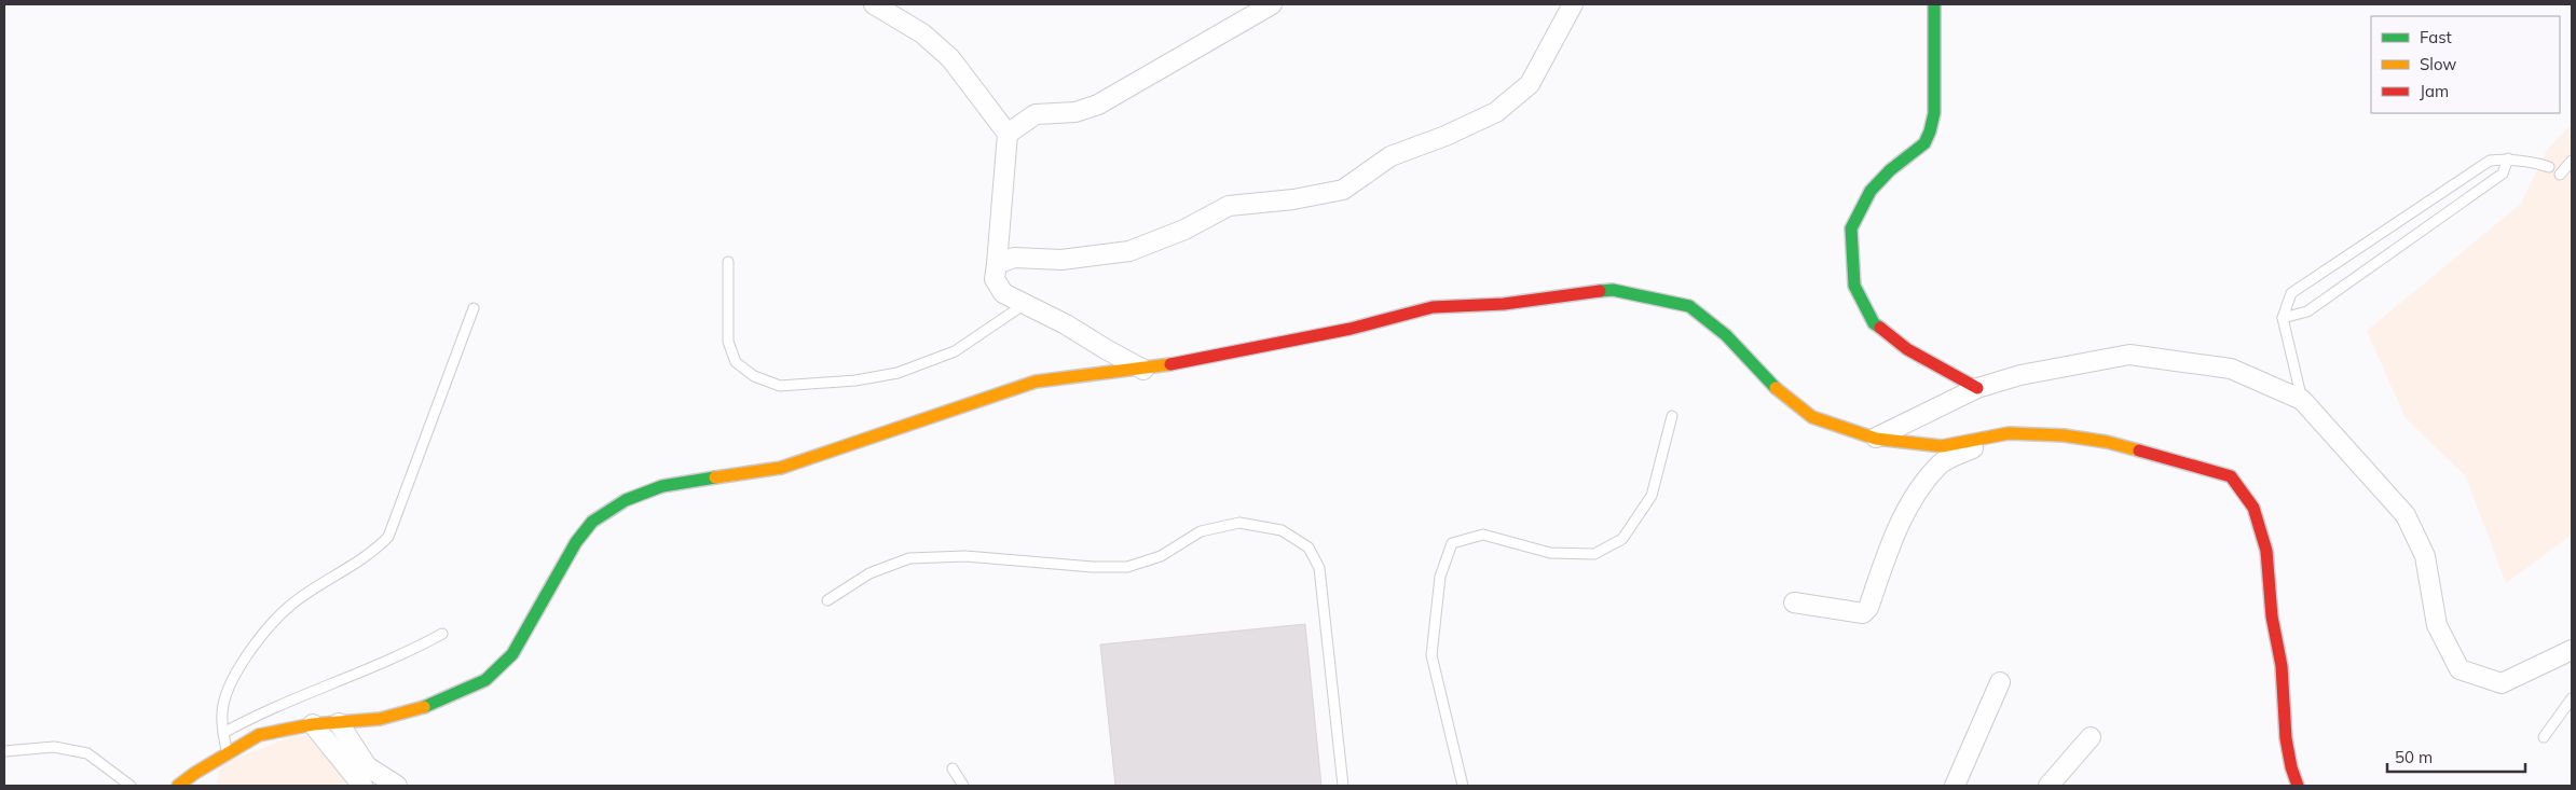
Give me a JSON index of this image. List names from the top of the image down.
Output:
{
  "legend": ["Fast", "Slow", "Jam"],
  "scale_bar": "50 m"
}
